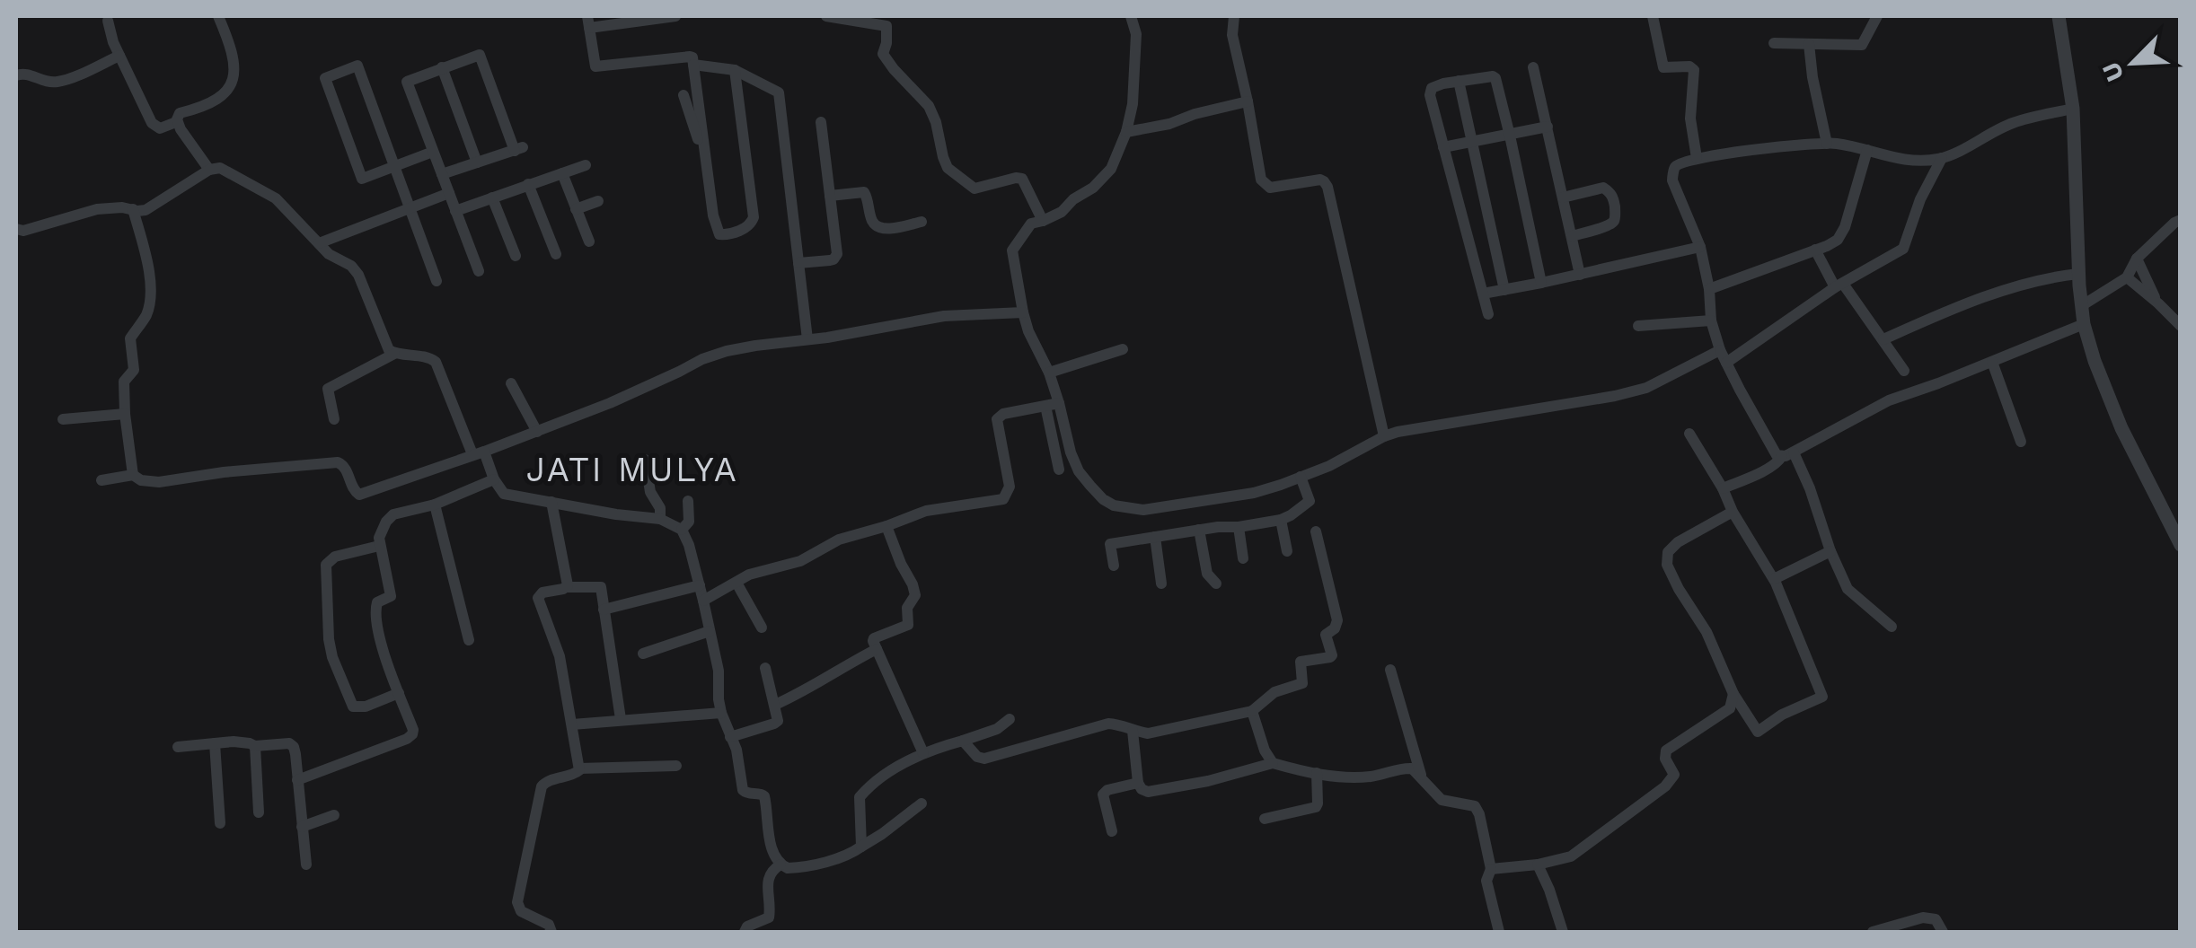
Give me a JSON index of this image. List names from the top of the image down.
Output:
{
  "districts": ["JATI MULYA"],
  "north": "bottom left"
}
